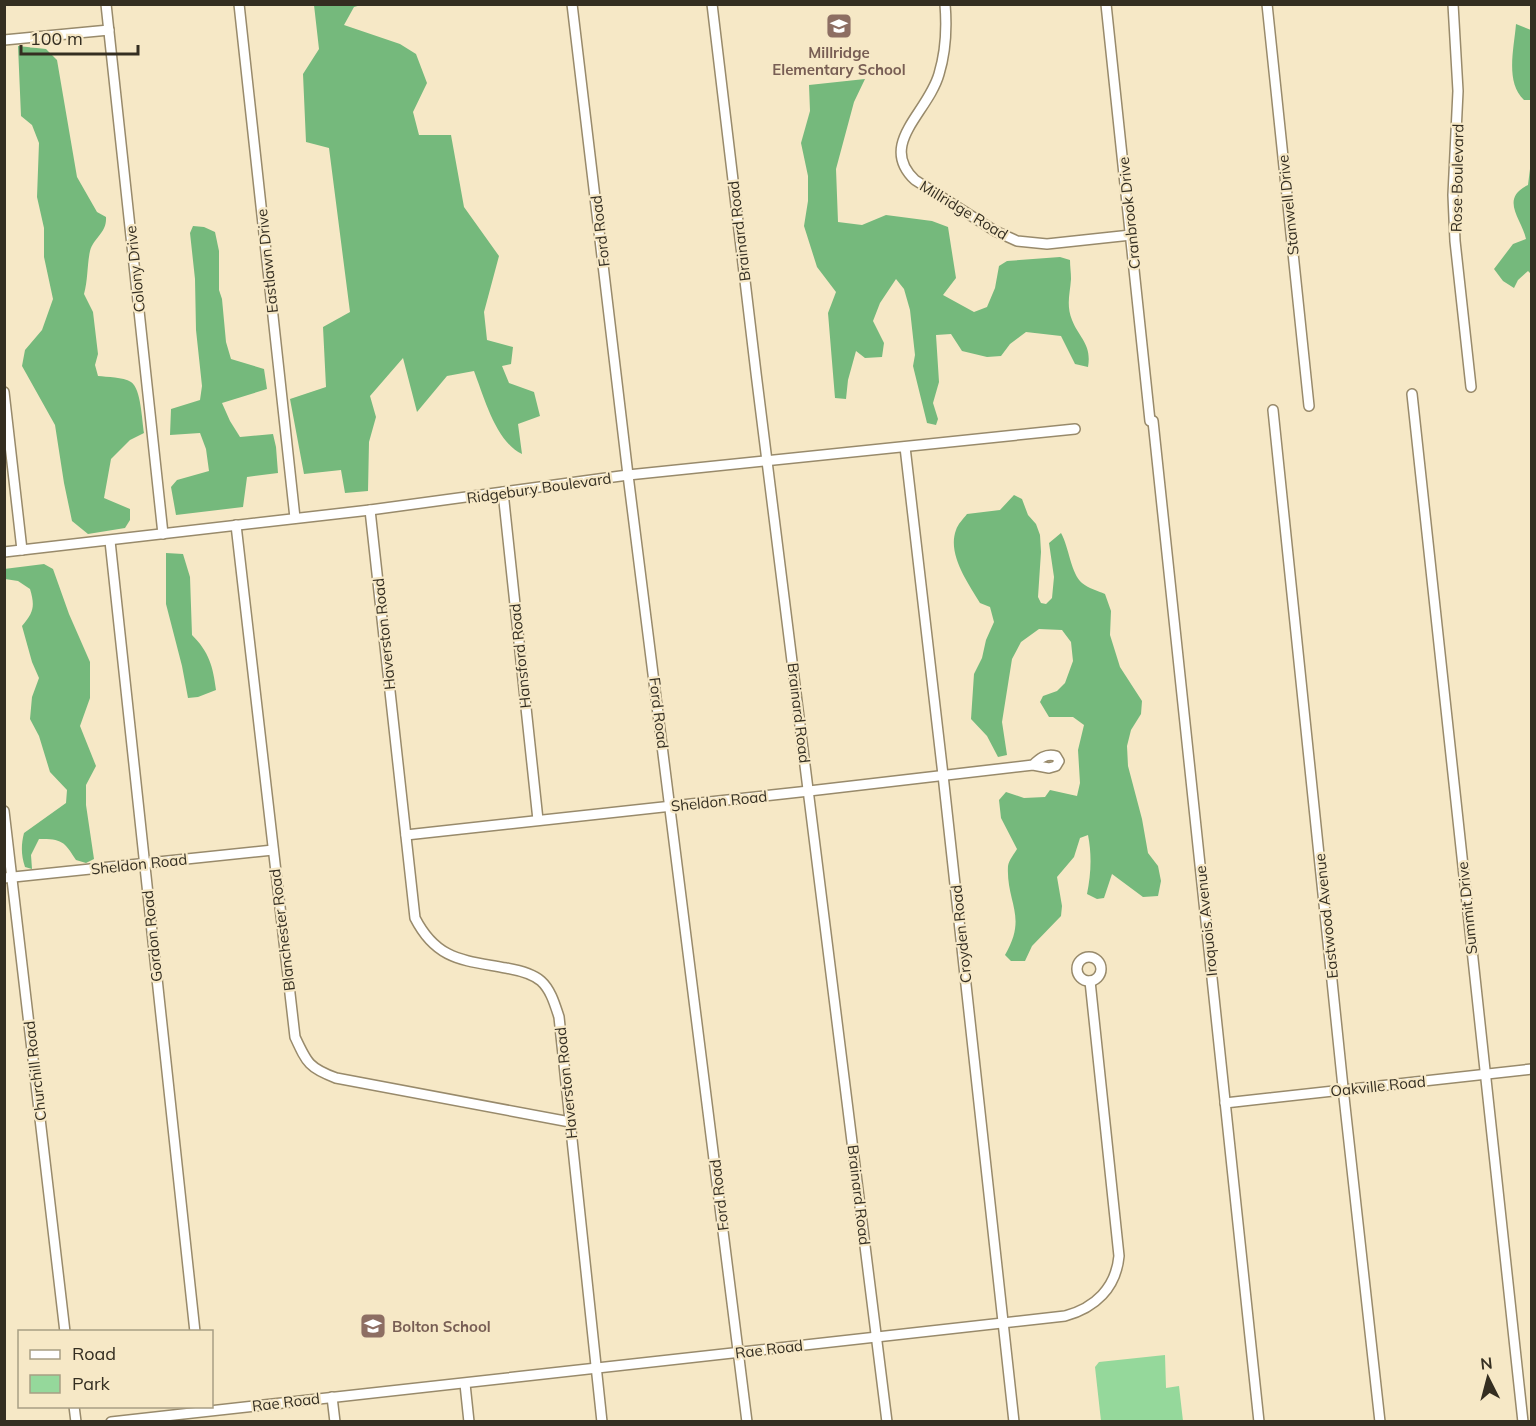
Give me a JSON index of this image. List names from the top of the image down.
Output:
{
  "streets": {
    "street": [
      "Rose Boulevard",
      "Stanwell Drive",
      "Millridge Road",
      "Cranbrook Drive",
      "Ford Road",
      "Brainard Road",
      "Eastlawn Drive",
      "Colony Drive",
      "Ridgebury Boulevard",
      "Haverston Road",
      "Hansford Road",
      "Sheldon Road",
      "Summit Drive",
      "Eastwood Avenue",
      "Iroquois Avenue",
      "Blanchester Road",
      "Croyden Road",
      "Gordon Road",
      "Churchill Road",
      "Oakville Road",
      "Rae Road"
    ]
  },
  "crossings": [
    ["Millridge Road", "Cranbrook Drive"],
    ["Cranbrook Drive", "Iroquois Avenue"],
    ["Ford Road", "Ridgebury Boulevard"],
    ["Ford Road", "Sheldon Road"],
    ["Ford Road", "Rae Road"],
    ["Brainard Road", "Ridgebury Boulevard"],
    ["Brainard Road", "Sheldon Road"],
    ["Brainard Road", "Rae Road"],
    ["Eastlawn Drive", "Ridgebury Boulevard"],
    ["Colony Drive", "Ridgebury Boulevard"],
    ["Ridgebury Boulevard", "Haverston Road"],
    ["Ridgebury Boulevard", "Hansford Road"],
    ["Ridgebury Boulevard", "Blanchester Road"],
    ["Ridgebury Boulevard", "Croyden Road"],
    ["Ridgebury Boulevard", "Gordon Road"],
    ["Haverston Road", "Sheldon Road"],
    ["Haverston Road", "Blanchester Road"],
    ["Haverston Road", "Rae Road"],
    ["Hansford Road", "Sheldon Road"],
    ["Sheldon Road", "Blanchester Road"],
    ["Sheldon Road", "Croyden Road"],
    ["Sheldon Road", "Gordon Road"],
    ["Sheldon Road", "Churchill Road"],
    ["Summit Drive", "Oakville Road"],
    ["Eastwood Avenue", "Oakville Road"],
    ["Iroquois Avenue", "Oakville Road"],
    ["Croyden Road", "Rae Road"]
  ],
  "places": {
    "school or university": ["Millridge Elementary School", "Bolton School"]
  },
  "legend": ["Road", "Park"],
  "scale_bar": "100 m",
  "north": "top"
}
